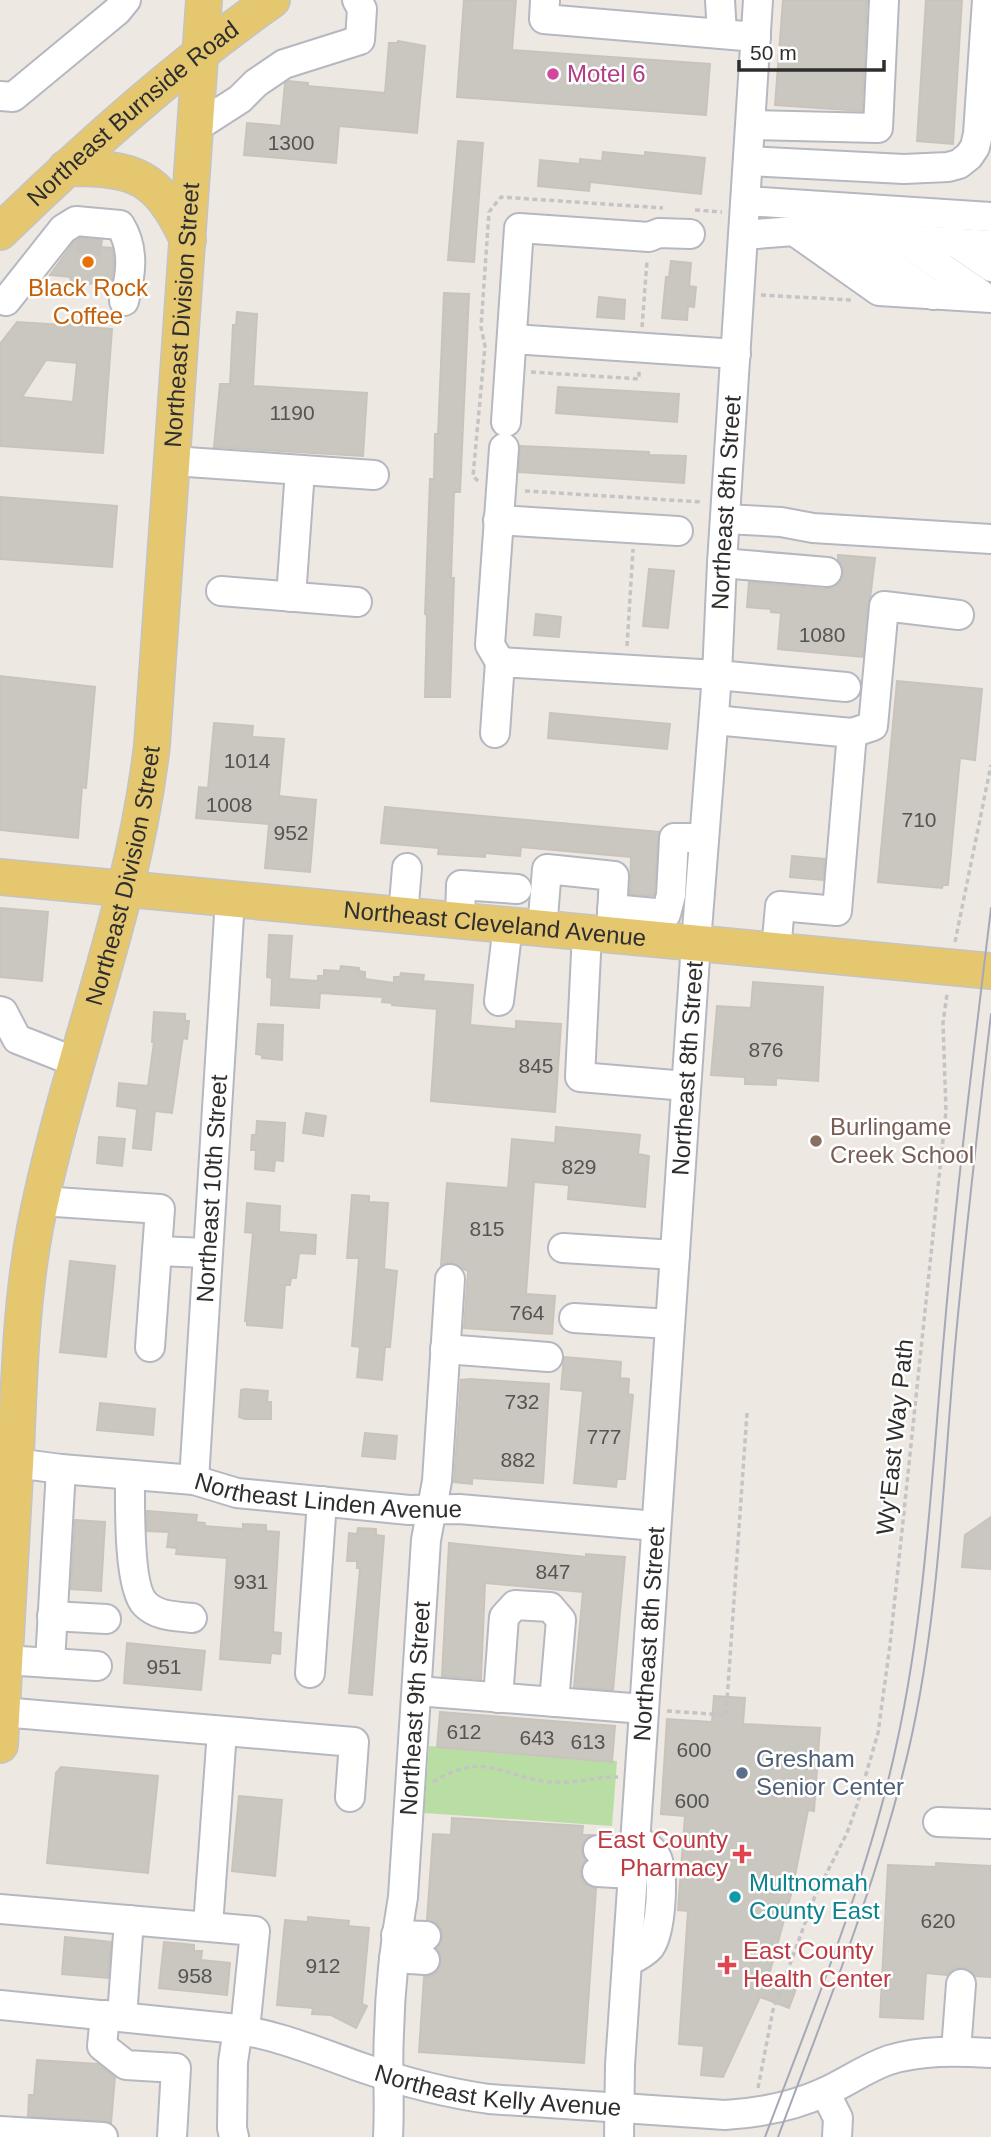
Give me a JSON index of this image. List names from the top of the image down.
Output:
{
  "streets": {
    "main road": ["Northeast Burnside Road", "Northeast Division Street", "Northeast Cleveland Avenue"],
    "street": [
      "Northeast 8th Street",
      "Northeast 10th Street",
      "Northeast Linden Avenue",
      "Northeast 9th Street",
      "Northeast Kelly Avenue"
    ],
    "path": ["Wy'East Way Path"]
  },
  "crossings": [
    ["Northeast Burnside Road", "Northeast Division Street"],
    ["Northeast Division Street", "Northeast Cleveland Avenue"],
    ["Northeast Division Street", "Northeast Linden Avenue"],
    ["Northeast 8th Street", "Northeast Cleveland Avenue"],
    ["Northeast 8th Street", "Northeast Linden Avenue"],
    ["Northeast 8th Street", "Northeast Kelly Avenue"],
    ["Northeast Cleveland Avenue", "Northeast 10th Street"],
    ["Northeast Cleveland Avenue", "Wy'East Way Path"],
    ["Northeast 10th Street", "Northeast Linden Avenue"],
    ["Northeast Linden Avenue", "Northeast 9th Street"],
    ["Northeast 9th Street", "Northeast Kelly Avenue"]
  ],
  "places": {
    "other": [
      "Motel 6",
      "Black Rock Coffee",
      "Burlingame Creek School",
      "Gresham Senior Center",
      "Multnomah County East"
    ],
    "health": ["East County Pharmacy", "East County Health Center"]
  },
  "house_numbers": [
    "1300",
    "1190",
    "1080",
    "1014",
    "1008",
    "710",
    "952",
    "876",
    "845",
    "829",
    "815",
    "764",
    "732",
    "777",
    "882",
    "847",
    "931",
    "951",
    "612",
    "643",
    "613",
    "600",
    "600",
    "620",
    "912",
    "958"
  ],
  "scale_bar": "50 m"
}
